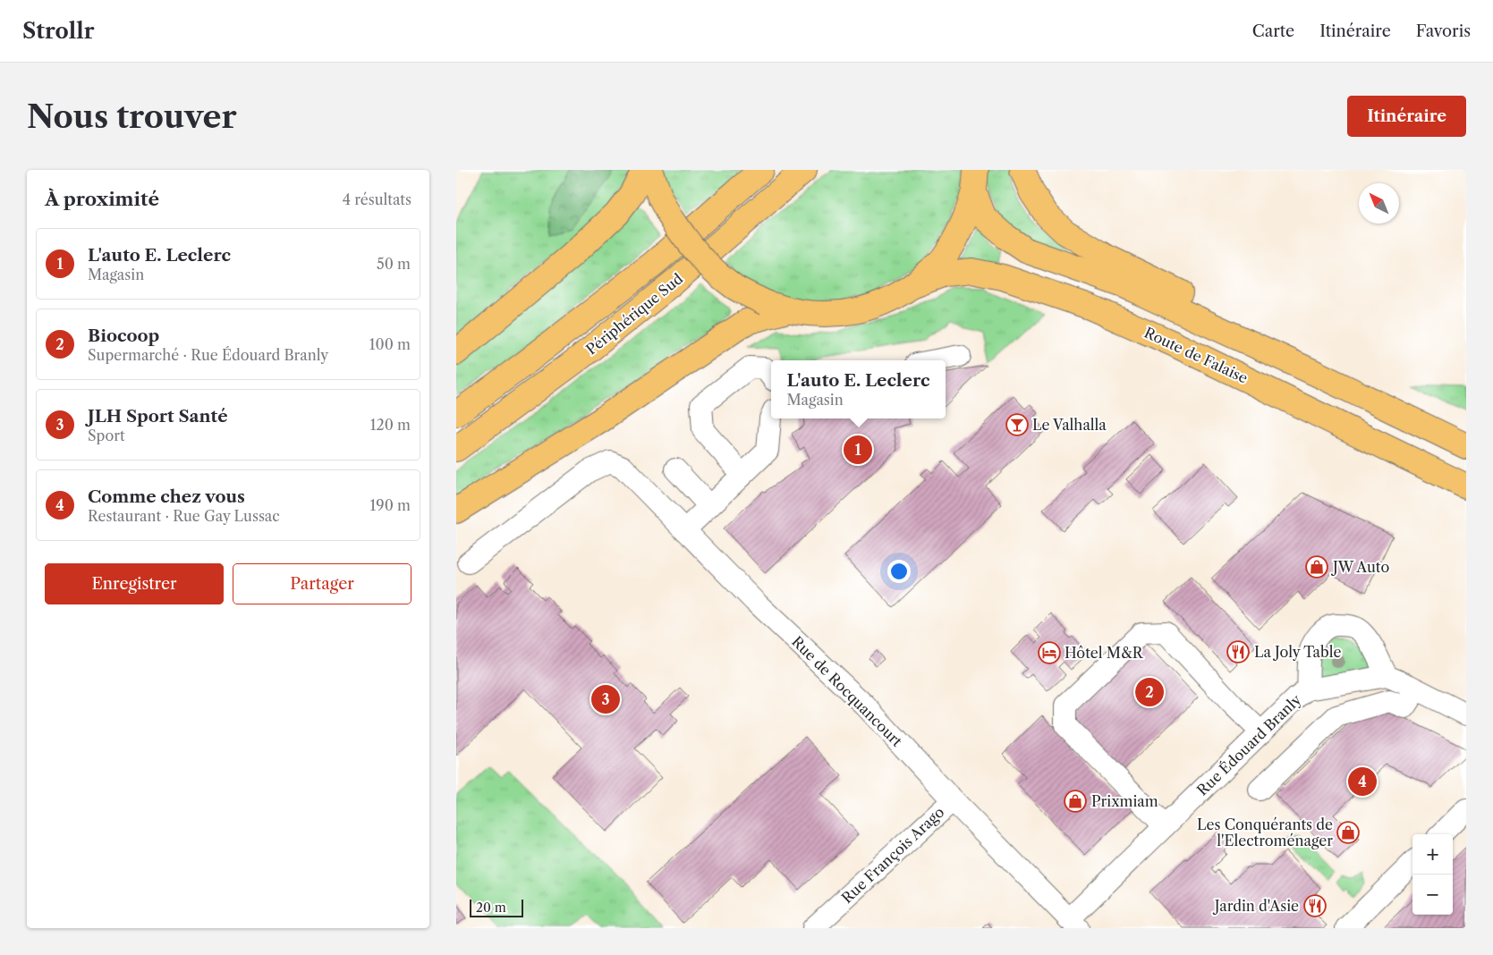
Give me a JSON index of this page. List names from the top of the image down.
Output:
{
  "streets": {
    "highway": ["Périphérique Sud", "Route de Falaise"],
    "street": ["Rue de Rocquancourt", "Rue Édouard Branly", "Rue François Arago"]
  },
  "crossings": [
    ["Rue de Rocquancourt", "Rue Édouard Branly"],
    ["Rue de Rocquancourt", "Rue François Arago"]
  ],
  "places": {
    "bar": ["Le Valhalla"],
    "shop": ["JW Auto", "Prixmiam", "Les Conquérants de l'Electroménager"],
    "restaurant": ["La Joly Table", "Jardin d'Asie"],
    "hotel": ["Hôtel M&R"]
  },
  "scale_bar": "20 m",
  "north": "top left",
  "page": {
    "header": "Strollr",
    "nav": ["Carte", "Itinéraire", "Favoris"],
    "buttons": [
      "Itinéraire",
      ["Enregistrer", "Partager"]
    ],
    "title": "Nous trouver",
    "heading": ["À proximité", "4 résultats"],
    "list": [
      {
        "mark": "1",
        "name": "L'auto E. Leclerc",
        "note": "Magasin",
        "value": "50 m"
      },
      {
        "mark": "2",
        "name": "Biocoop",
        "note": "Supermarché · Rue Édouard Branly",
        "value": "100 m"
      },
      {
        "mark": "3",
        "name": "JLH Sport Santé",
        "note": "Sport",
        "value": "120 m"
      },
      {
        "mark": "4",
        "name": "Comme chez vous",
        "note": "Restaurant · Rue Gay Lussac",
        "value": "190 m"
      }
    ],
    "popup": ["L'auto E. Leclerc", "Magasin"],
    "pins": [
      "1",
      "2",
      "3",
      "4"
    ],
    "map_buttons": ["+", "−"],
    "scale": "20 m"
  }
}
